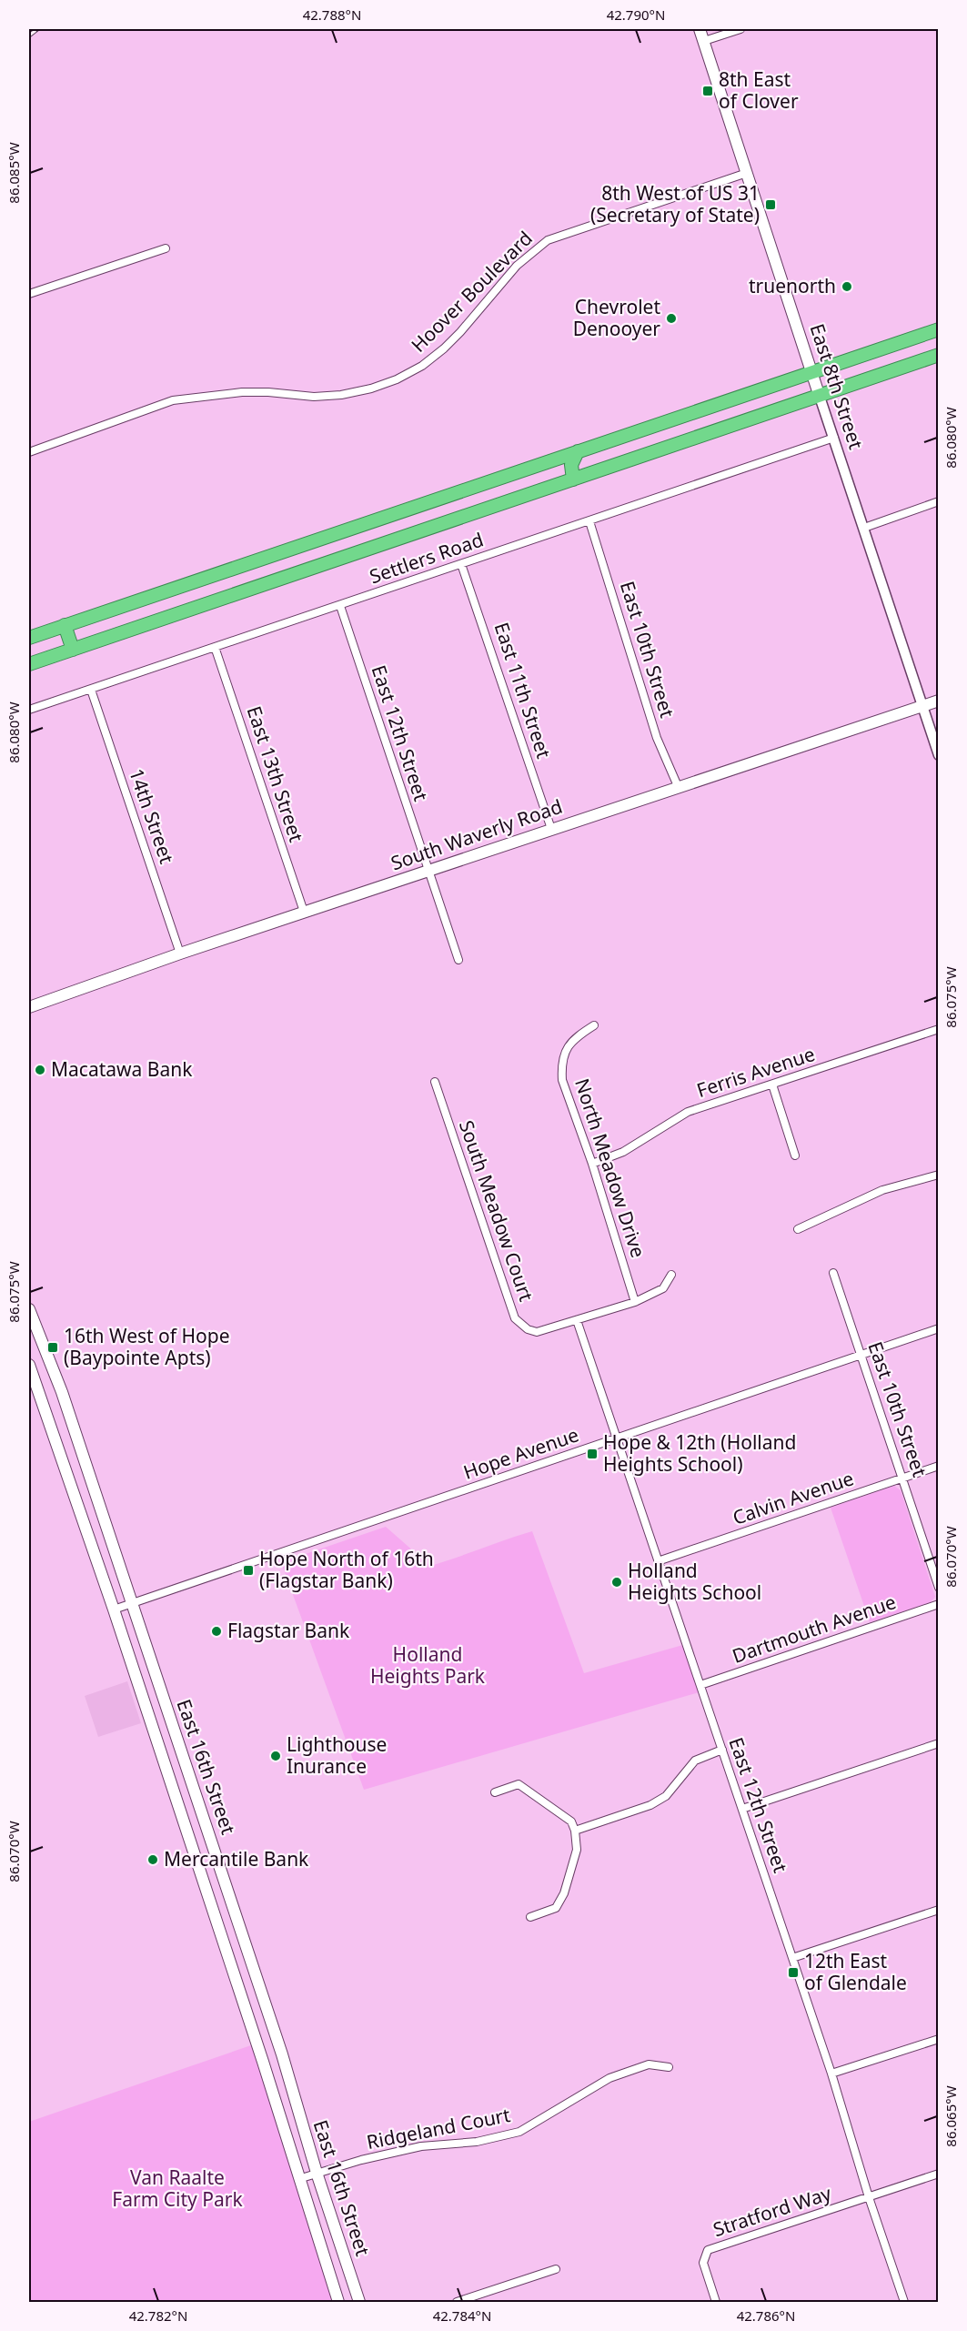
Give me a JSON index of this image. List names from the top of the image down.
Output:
{
  "streets": {
    "main road": ["East 8th Street", "South Waverly Road", "East 16th Street"],
    "street": [
      "Hoover Boulevard",
      "Settlers Road",
      "East 10th Street",
      "East 11th Street",
      "East 12th Street",
      "East 13th Street",
      "14th Street",
      "Ferris Avenue",
      "North Meadow Drive",
      "South Meadow Court",
      "Hope Avenue",
      "Calvin Avenue",
      "Dartmouth Avenue",
      "Ridgeland Court",
      "Stratford Way"
    ]
  },
  "crossings": [
    ["Hoover Boulevard", "East 8th Street"],
    ["East 8th Street", "Settlers Road"],
    ["East 8th Street", "South Waverly Road"],
    ["Settlers Road", "East 10th Street"],
    ["Settlers Road", "East 11th Street"],
    ["Settlers Road", "East 12th Street"],
    ["Settlers Road", "East 13th Street"],
    ["Settlers Road", "14th Street"],
    ["East 10th Street", "South Waverly Road"],
    ["East 10th Street", "Hope Avenue"],
    ["East 10th Street", "Calvin Avenue"],
    ["East 11th Street", "South Waverly Road"],
    ["East 12th Street", "South Waverly Road"],
    ["East 12th Street", "South Meadow Court"],
    ["East 12th Street", "Hope Avenue"],
    ["East 12th Street", "Calvin Avenue"],
    ["East 12th Street", "Dartmouth Avenue"],
    ["East 12th Street", "Stratford Way"],
    ["East 13th Street", "South Waverly Road"],
    ["14th Street", "South Waverly Road"],
    ["Ferris Avenue", "North Meadow Drive"],
    ["North Meadow Drive", "South Meadow Court"],
    ["Hope Avenue", "East 16th Street"],
    ["East 16th Street", "Ridgeland Court"]
  ],
  "parks": ["Holland Heights Park", "Van Raalte Farm City Park"],
  "places": {
    "transit": [
      "8th East of Clover",
      "8th West of US 31 (Secretary of State)",
      "16th West of Hope (Baypointe Apts)",
      "Hope & 12th (Holland Heights School)",
      "Hope North of 16th (Flagstar Bank)",
      "12th East of Glendale"
    ],
    "other": [
      "truenorth",
      "Chevrolet Denooyer",
      "Macatawa Bank",
      "Holland Heights School",
      "Flagstar Bank",
      "Lighthouse Inurance",
      "Mercantile Bank"
    ]
  },
  "coordinates": [
    "42.788°N",
    "42.790°N",
    "86.085°W",
    "86.080°W",
    "86.075°W",
    "86.070°W",
    "86.065°W",
    "42.782°N",
    "42.784°N",
    "42.786°N"
  ]
}
